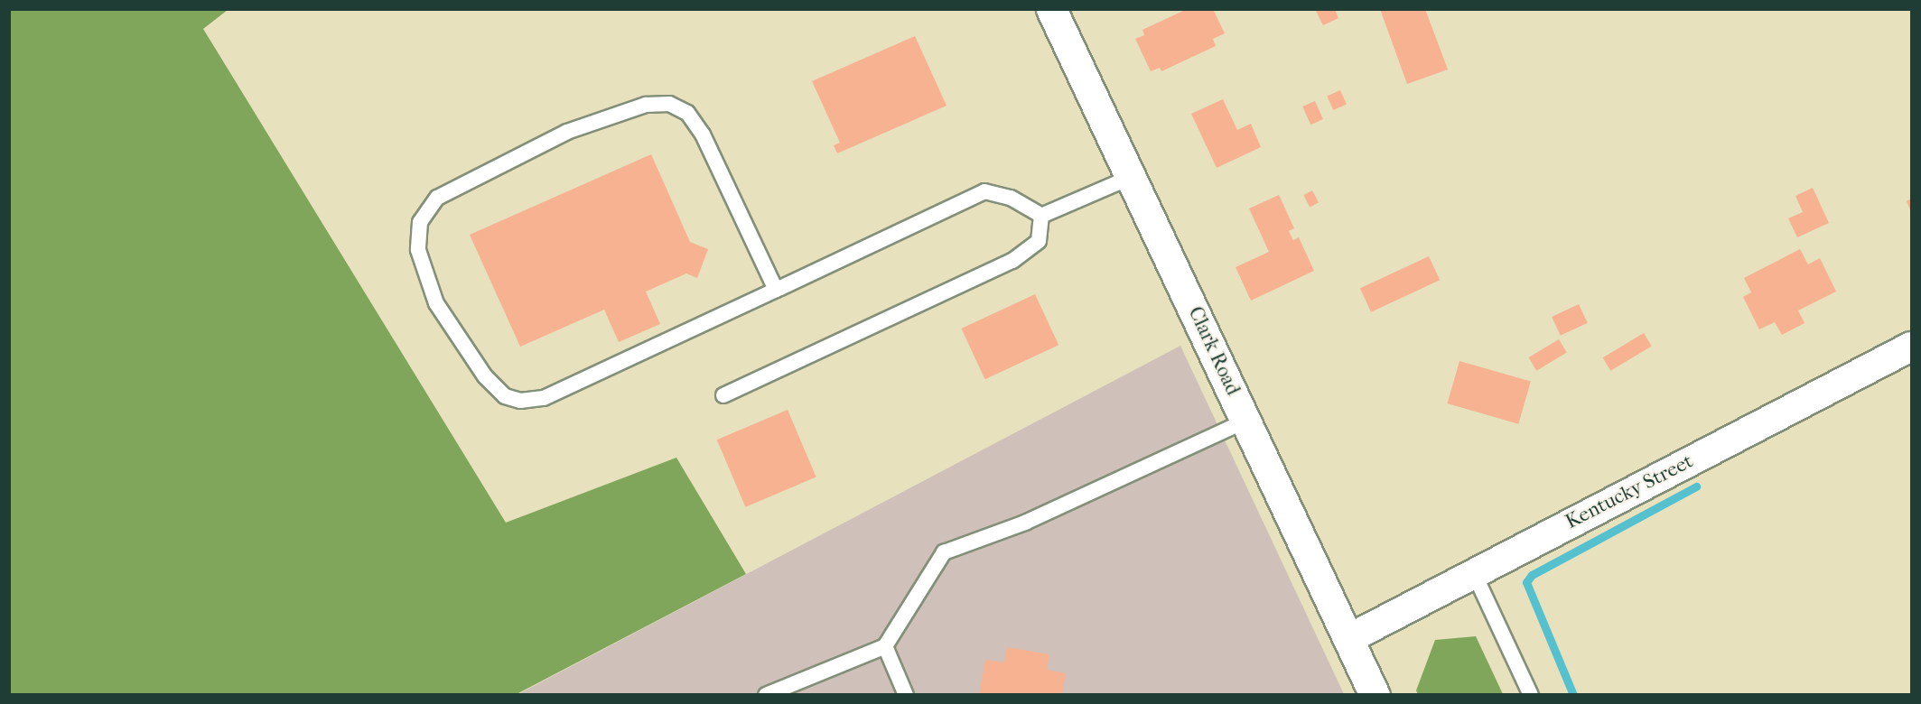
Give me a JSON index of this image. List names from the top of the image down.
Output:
{
  "streets": {
    "street": ["Clark Road", "Kentucky Street"]
  },
  "crossings": [
    ["Clark Road", "Kentucky Street"]
  ]
}
